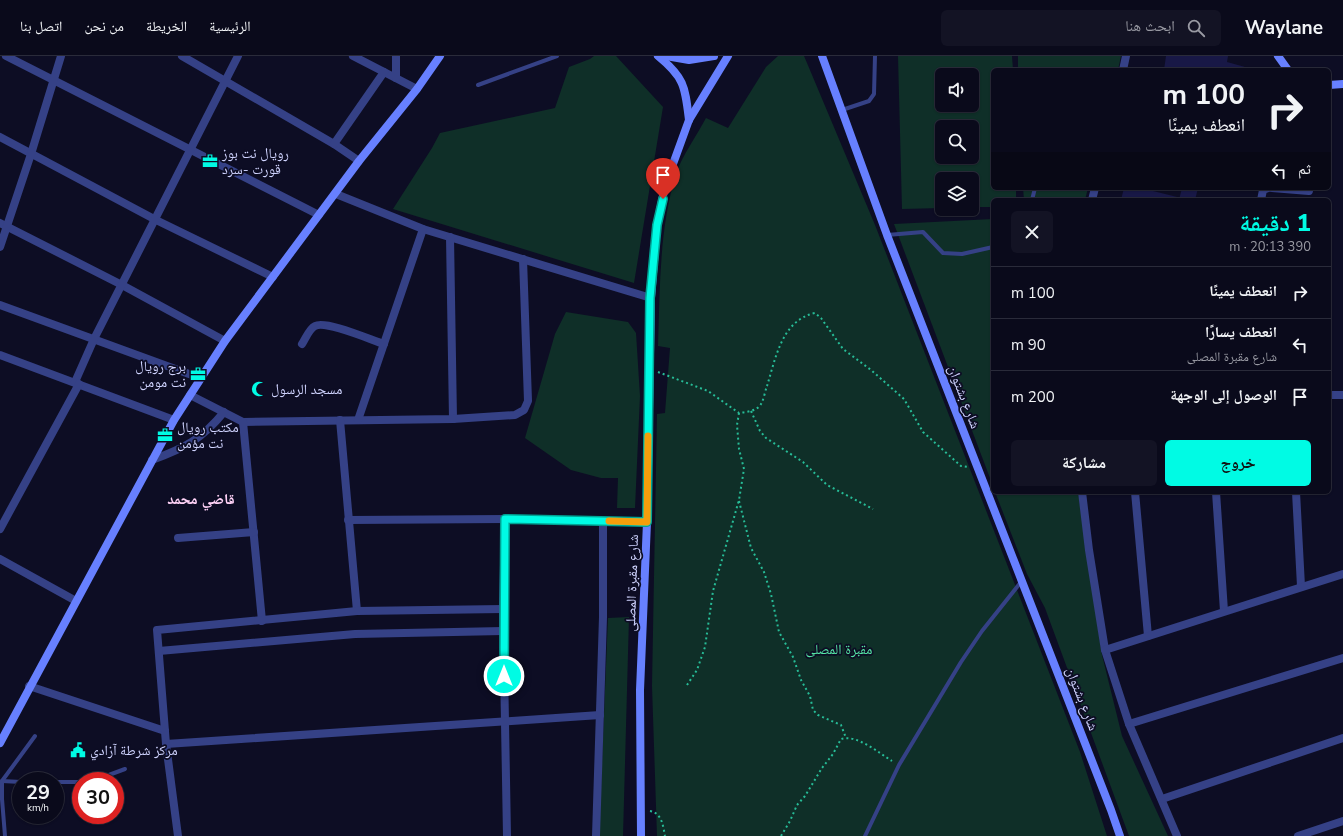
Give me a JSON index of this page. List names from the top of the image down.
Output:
{
  "streets": {
    "street": ["شارع بشتوان", "شارع مقبرة المصلى"]
  },
  "districts": ["قاضي محمد"],
  "parks": ["مقبرة المصلى"],
  "places": {
    "office": ["رويال نت بوز قورت -سرد", "برج رويال نت مومن", "مكتب رويال نت مؤمن"],
    "mosque": ["مسجد الرسول"],
    "public building": ["مركز شرطة آزادي"]
  },
  "page": {
    "header": "Waylane",
    "search": "ابحث هنا",
    "nav": [
      "الرئيسية",
      "الخريطة",
      "من نحن",
      "اتصل بنا"
    ],
    "turn": ["100 m", "انعطف يمينًا"],
    "then": "ثم",
    "heading": ["1 دقيقة", "390 m · 20:13"],
    "list": [
      {
        "name": "انعطف يمينًا",
        "value": "100 m"
      },
      {
        "name": "انعطف يسارًا",
        "note": "شارع مقبرة المصلى",
        "value": "90 m"
      },
      {
        "name": "الوصول إلى الوجهة",
        "value": "200 m"
      }
    ],
    "buttons": ["خروج", "مشاركة"],
    "speed": "29 km/h",
    "limit": "30"
  }
}
